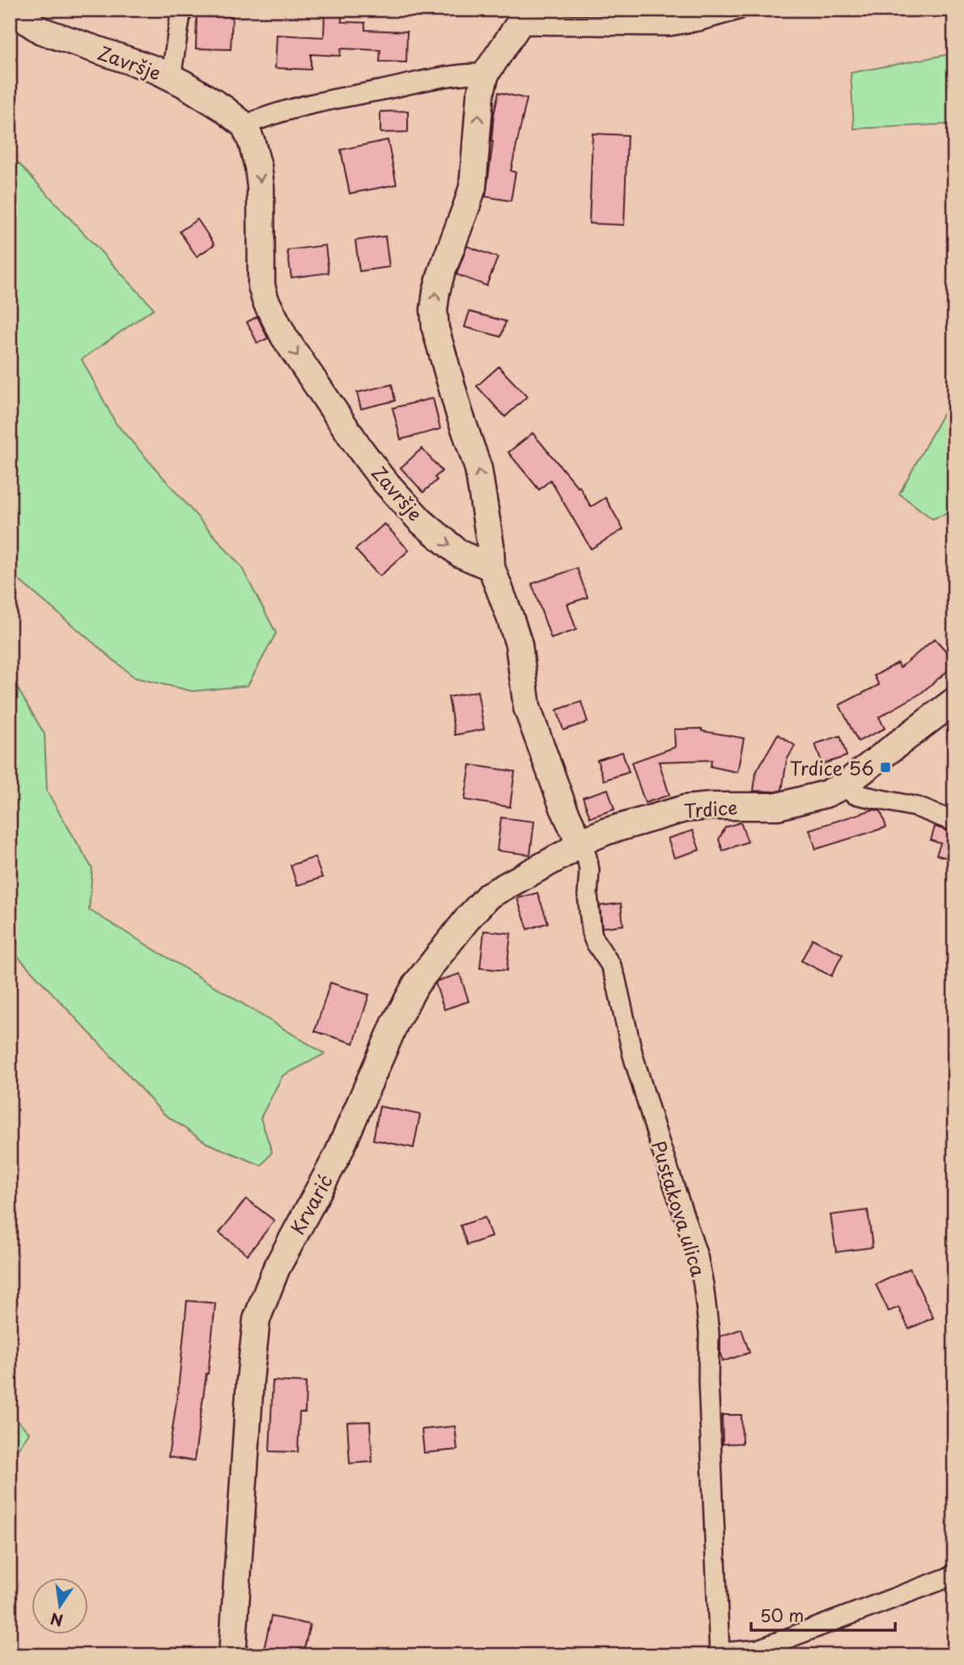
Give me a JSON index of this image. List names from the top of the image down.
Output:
{
  "streets": {
    "street": [
      "Završje",
      "Trdice",
      "Krvarić",
      "Pustakova ulica"
    ]
  },
  "crossings": [
    ["Trdice", "Krvarić"],
    ["Trdice", "Pustakova ulica"],
    ["Krvarić", "Pustakova ulica"]
  ],
  "one_way": ["Završje"],
  "places": {
    "transit": ["Trdice 56"]
  },
  "scale_bar": "50 m",
  "north": "bottom"
}
